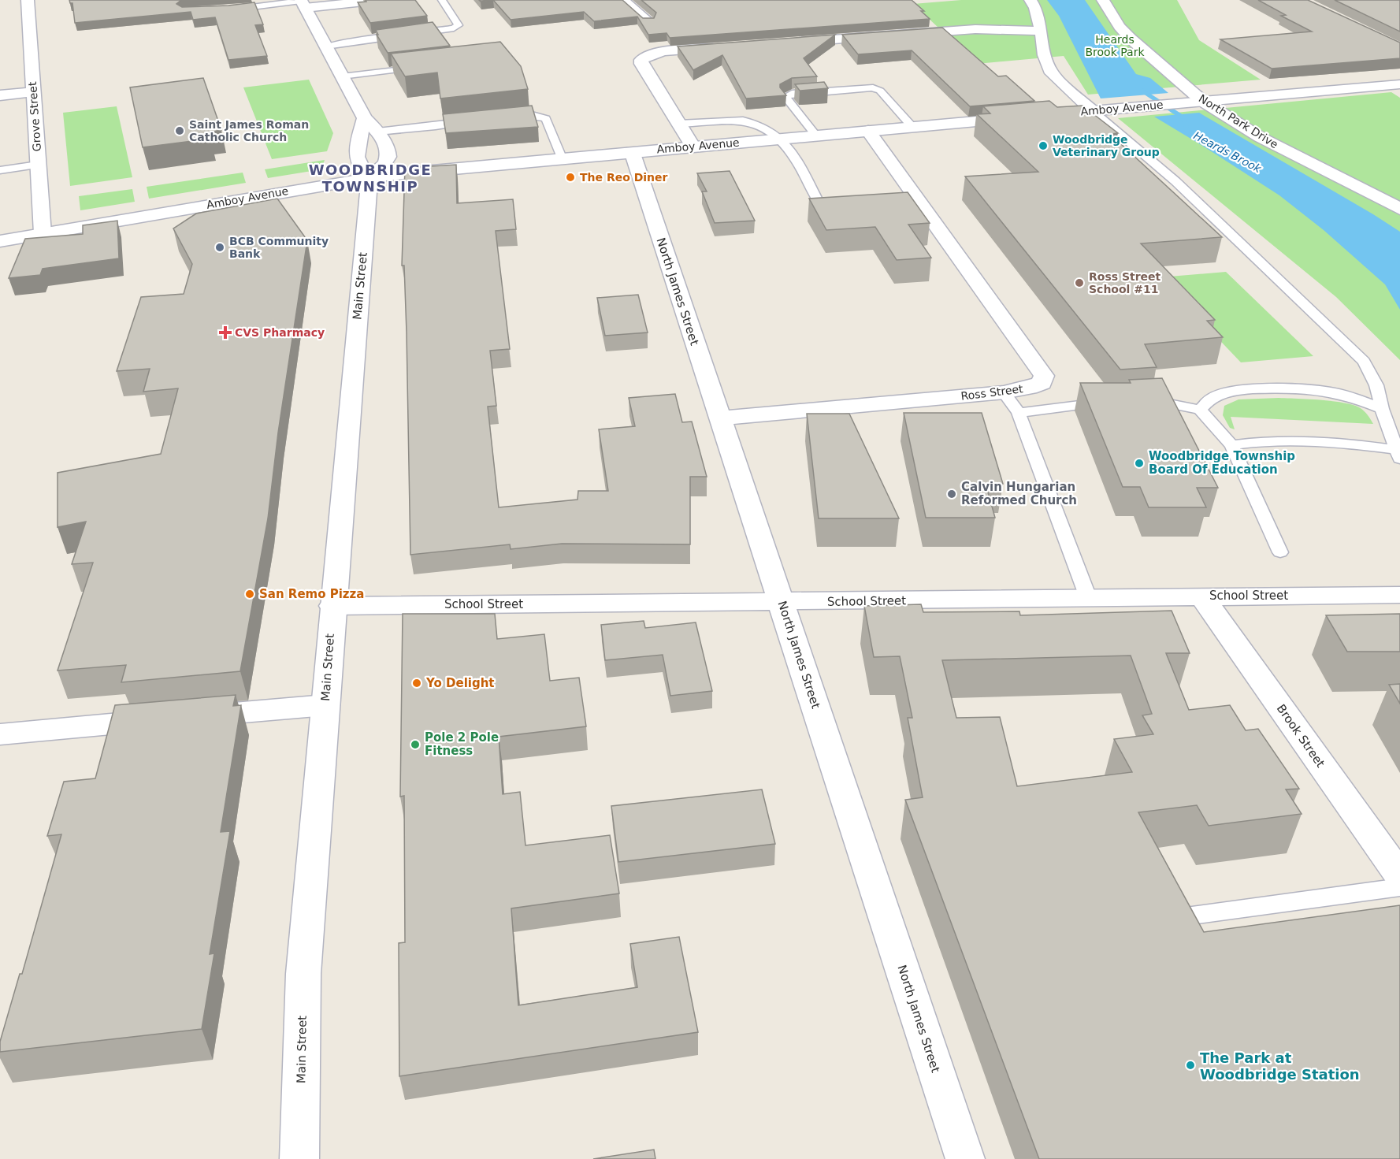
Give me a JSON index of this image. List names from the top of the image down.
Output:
{
  "streets": {
    "street": [
      "Amboy Avenue",
      "Grove Street",
      "North Park Drive",
      "Main Street",
      "North James Street",
      "Ross Street",
      "School Street",
      "Brook Street"
    ]
  },
  "crossings": [
    ["Amboy Avenue", "Grove Street"],
    ["Amboy Avenue", "North Park Drive"],
    ["Amboy Avenue", "Main Street"],
    ["Amboy Avenue", "North James Street"],
    ["Amboy Avenue", "Ross Street"],
    ["Main Street", "School Street"],
    ["North James Street", "Ross Street"],
    ["North James Street", "School Street"],
    ["School Street", "Brook Street"]
  ],
  "districts": ["WOODBRIDGE TOWNSHIP"],
  "water": ["Heards Brook"],
  "parks": ["Heards Brook Park"],
  "places": {
    "other": [
      "Saint James Roman Catholic Church",
      "Woodbridge Veterinary Group",
      "The Reo Diner",
      "BCB Community Bank",
      "Ross Street School #11",
      "Woodbridge Township Board Of Education",
      "Calvin Hungarian Reformed Church",
      "San Remo Pizza",
      "Yo Delight",
      "Pole 2 Pole Fitness",
      "The Park at Woodbridge Station"
    ],
    "health": ["CVS Pharmacy"]
  }
}
